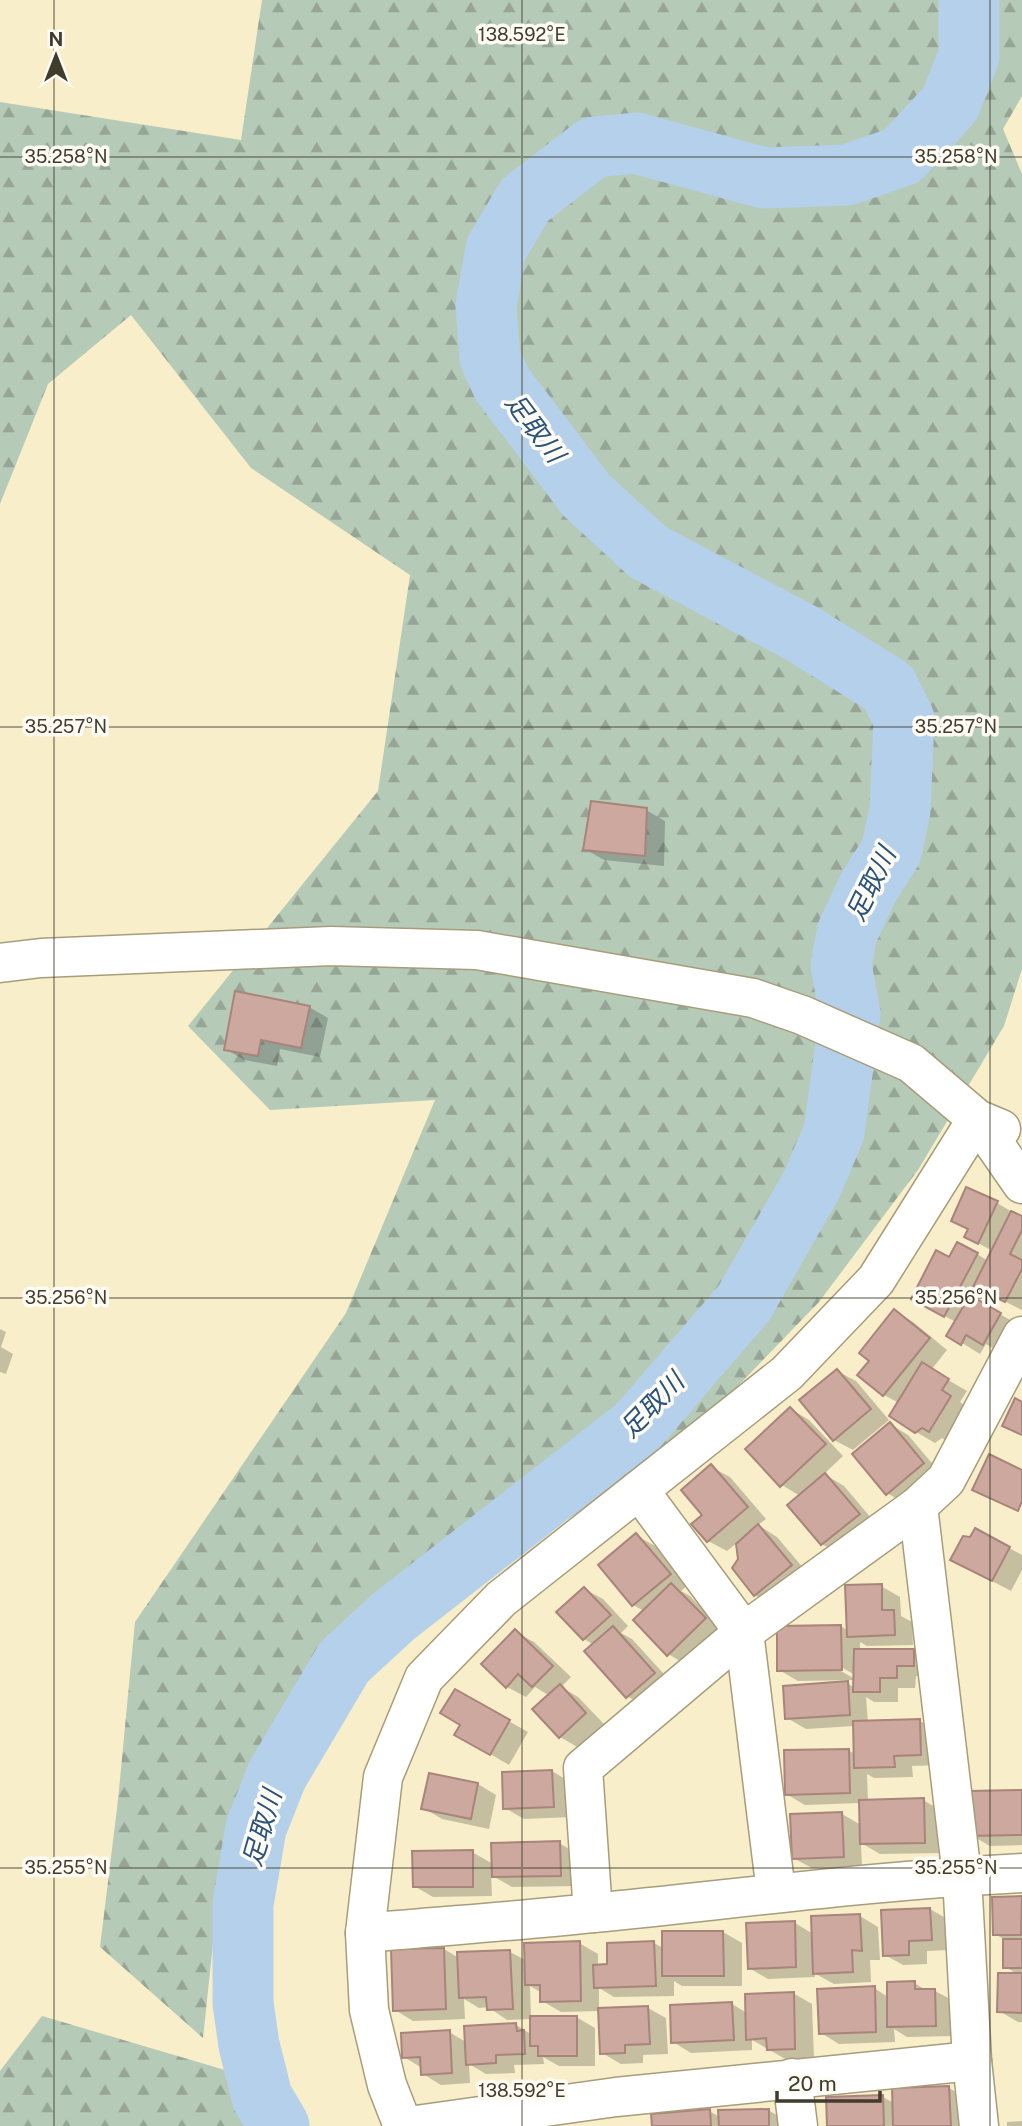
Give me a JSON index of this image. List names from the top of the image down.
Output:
{
  "water": ["足取川"],
  "scale_bar": "20 m",
  "north": "top",
  "coordinates": [
    "138.592°E",
    "35.258°N",
    "35.257°N",
    "35.256°N",
    "35.255°N"
  ]
}
